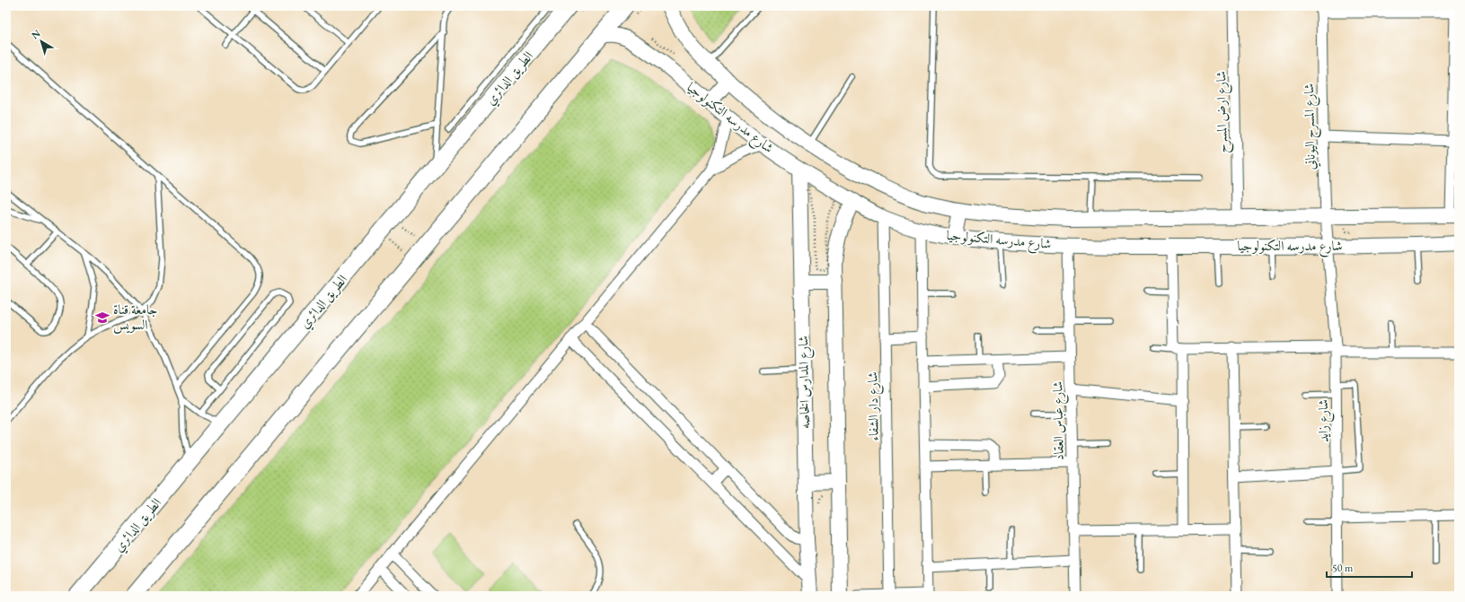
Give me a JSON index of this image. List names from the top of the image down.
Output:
{
  "streets": {
    "main road": ["الطريق الدائري"],
    "street": [
      "شارع ارض المسرح",
      "شارع مدرسه التكنولوجيا",
      "شارع المسرح اليوناني",
      "شارع المدارس الخاصه",
      "شارع دار الشفاء",
      "شارع عباس العقاد",
      "شارع زايد"
    ]
  },
  "crossings": [
    ["شارع ارض المسرح", "شارع مدرسه التكنولوجيا"],
    ["شارع مدرسه التكنولوجيا", "شارع المسرح اليوناني"],
    ["شارع مدرسه التكنولوجيا", "شارع المدارس الخاصه"],
    ["شارع مدرسه التكنولوجيا", "شارع دار الشفاء"],
    ["شارع مدرسه التكنولوجيا", "شارع عباس العقاد"],
    ["شارع مدرسه التكنولوجيا", "شارع زايد"],
    ["شارع المسرح اليوناني", "شارع زايد"]
  ],
  "places": {
    "school or university": ["جامعة قناة السويس"]
  },
  "scale_bar": "50 m",
  "north": "top left"
}
